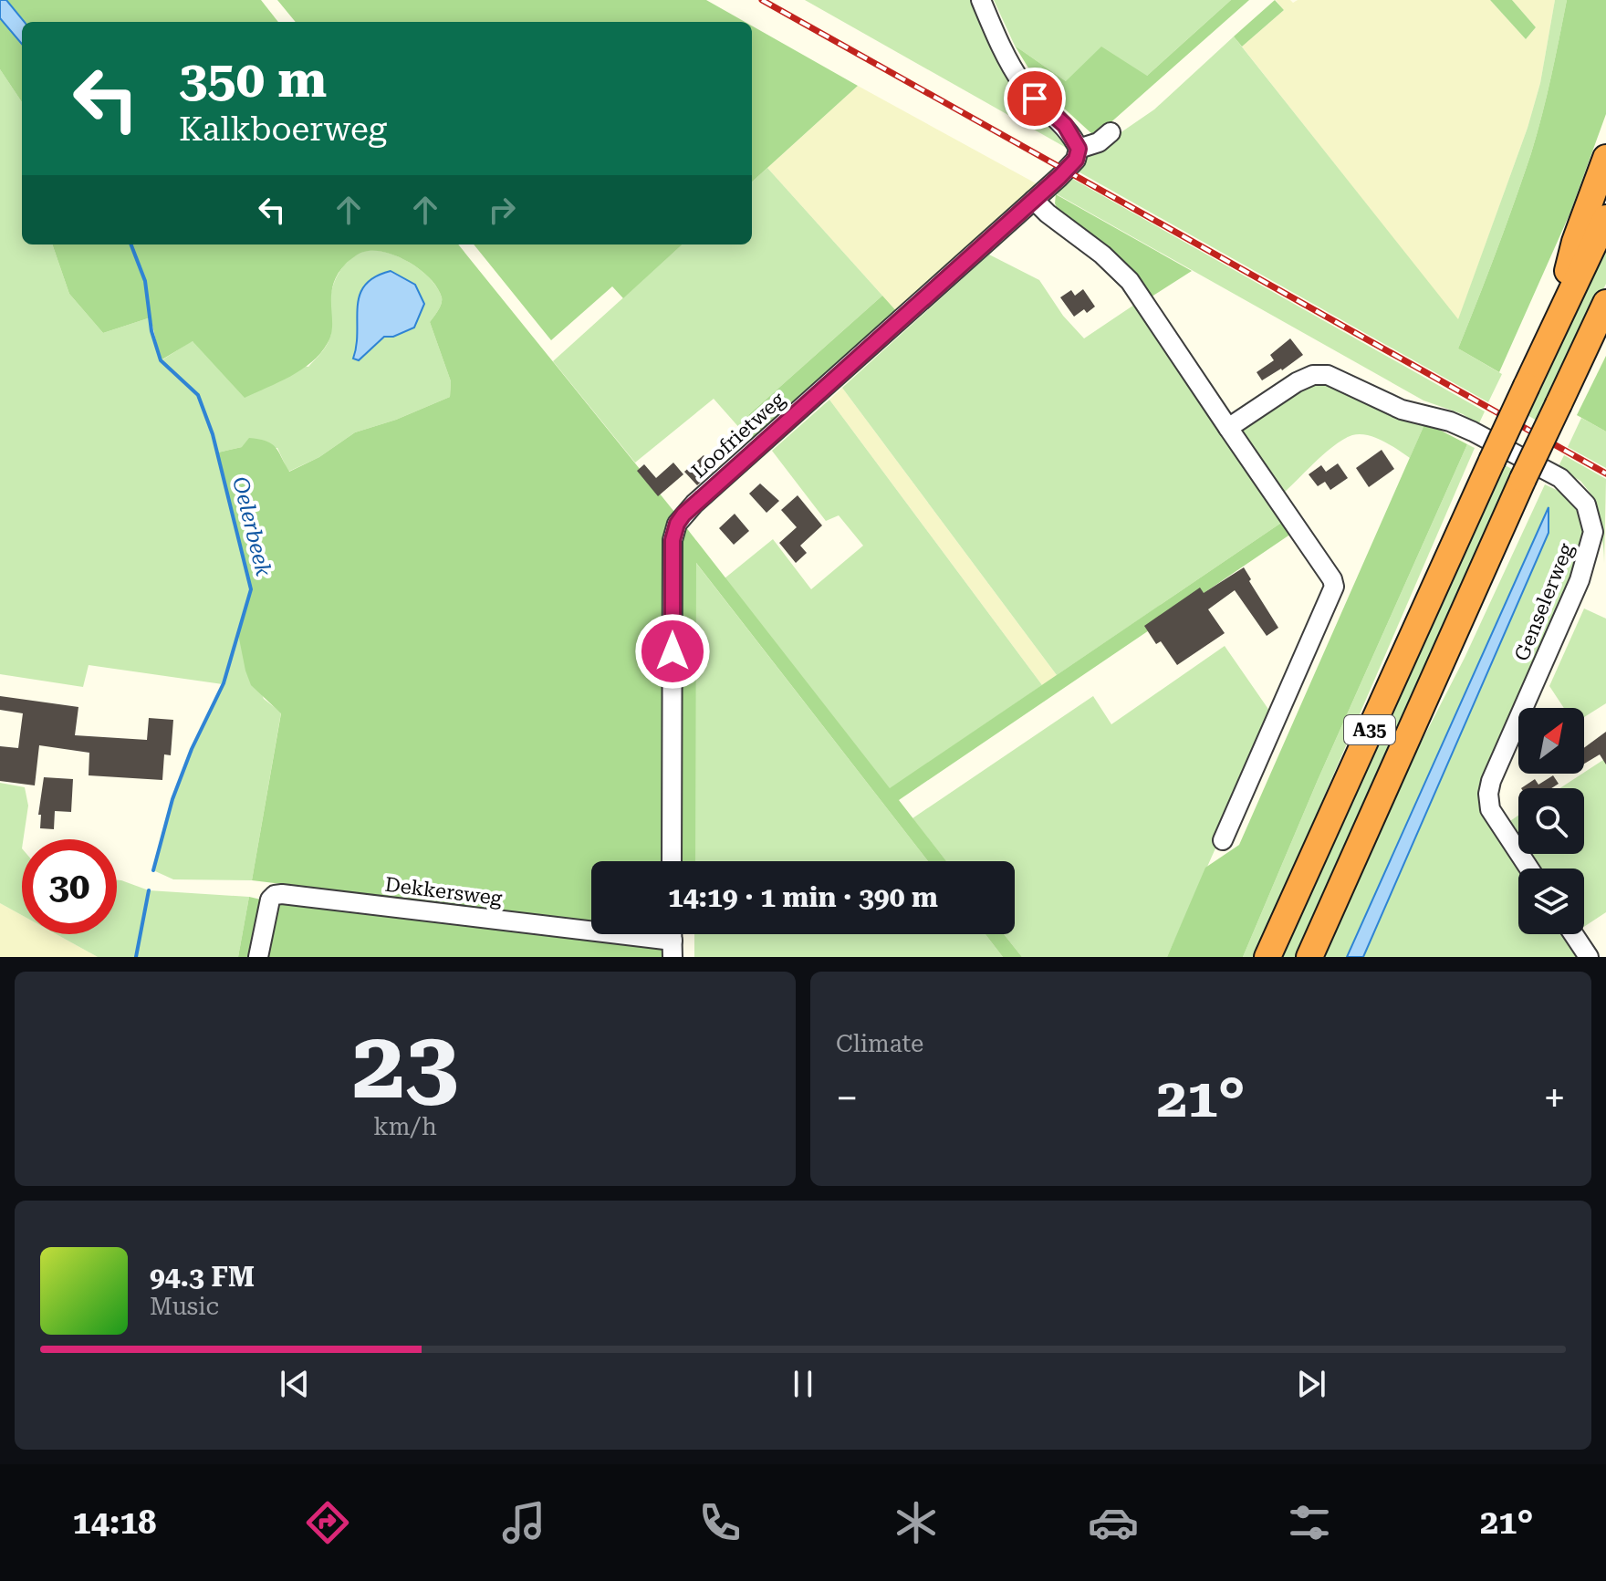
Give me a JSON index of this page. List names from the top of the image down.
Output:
{
  "streets": {
    "highway": ["A35"],
    "street": ["Loofrietweg", "Genselerweg", "Dekkersweg"]
  },
  "water": ["Oelerbeek"],
  "north": "top right",
  "page": {
    "turn": ["350 m", "Kalkboerweg"],
    "limit": "30",
    "trip": "14:19 · 1 min · 390 m",
    "tile": [
      ["23", "km/h"],
      "Climate"
    ],
    "heat": ["−", "21°", "+"],
    "song": ["94.3 FM", "Music"],
    "tabs": ["14:18", "21°"]
  }
}
